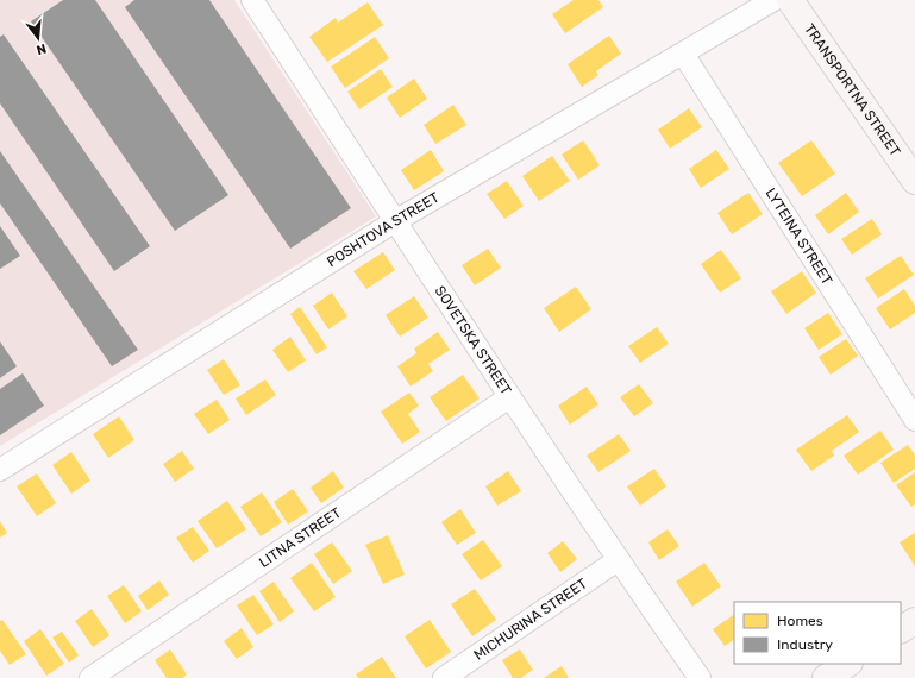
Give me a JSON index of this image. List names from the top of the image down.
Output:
{
  "streets": {
    "street": [
      "TRANSPORTNA STREET",
      "POSHTOVA STREET",
      "LYTEINA STREET",
      "SOVETSKA STREET",
      "LITNA STREET",
      "MICHURINA STREET"
    ]
  },
  "crossings": [
    ["POSHTOVA STREET", "LYTEINA STREET"],
    ["POSHTOVA STREET", "SOVETSKA STREET"],
    ["SOVETSKA STREET", "LITNA STREET"],
    ["SOVETSKA STREET", "MICHURINA STREET"]
  ],
  "legend": ["Homes", "Industry"],
  "north": "bottom"
}
